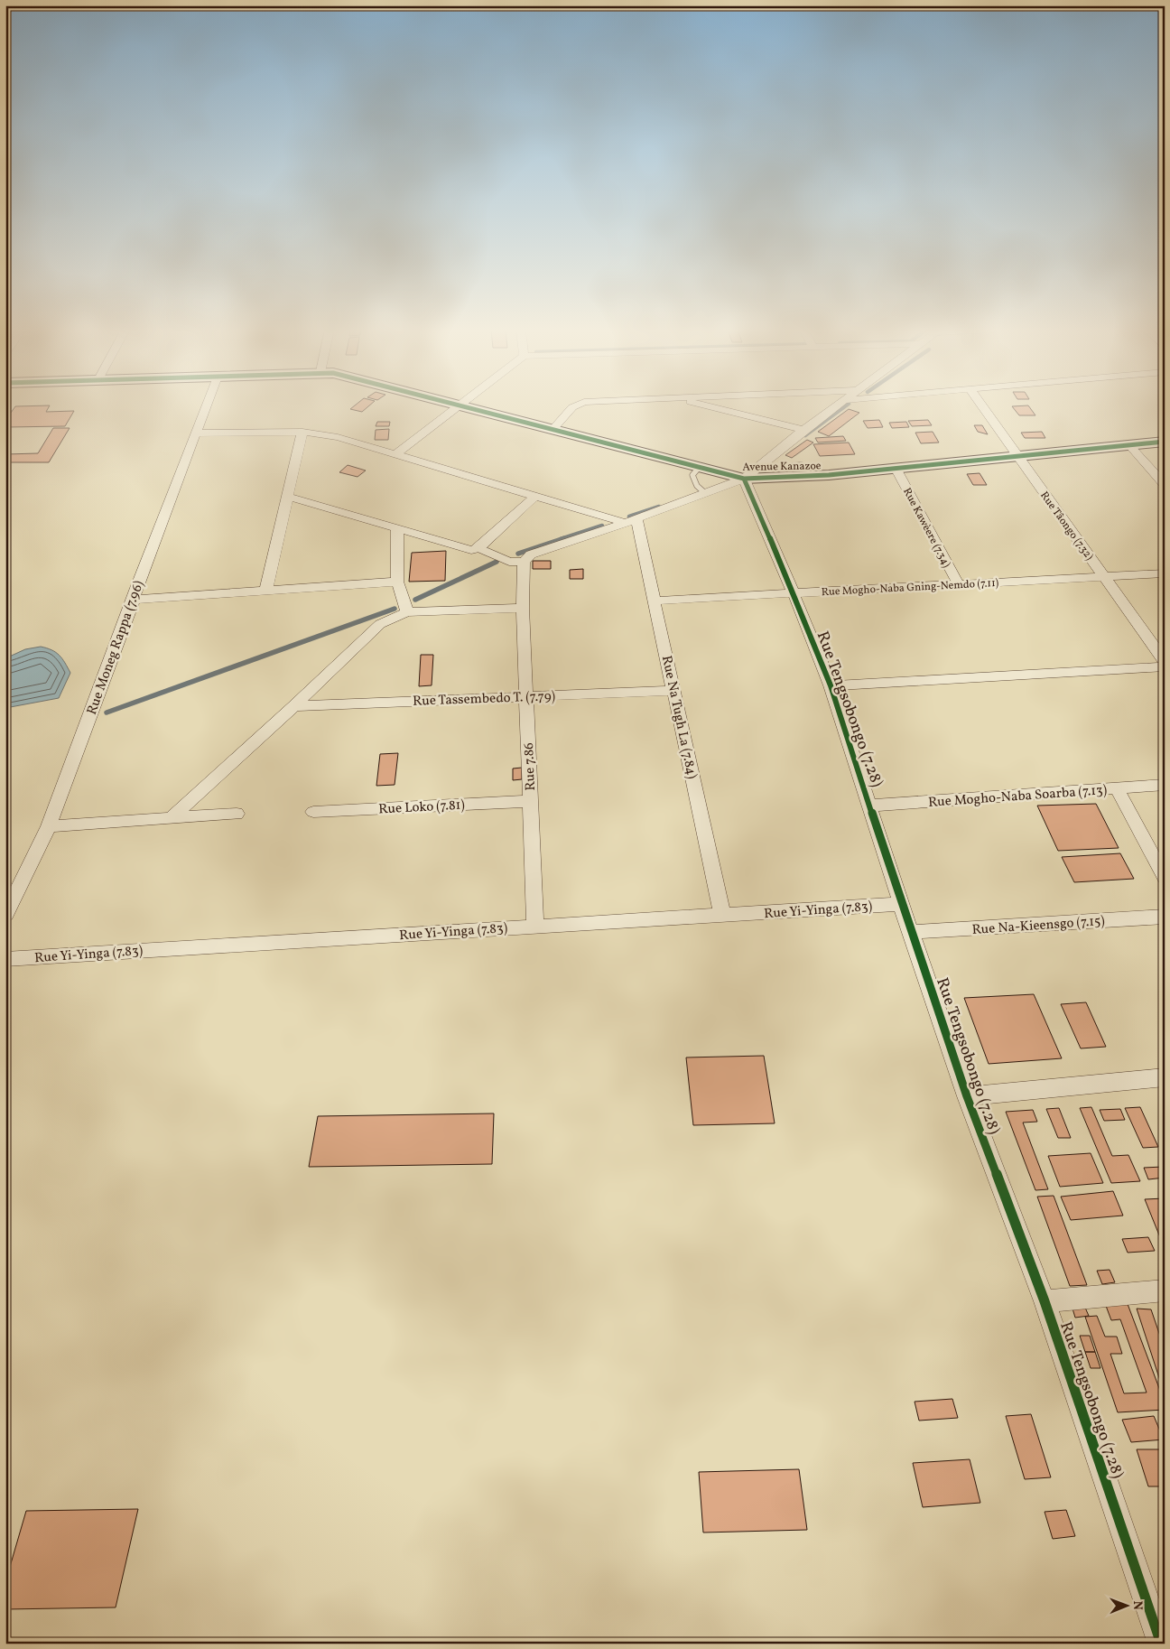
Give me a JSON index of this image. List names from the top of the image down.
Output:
{
  "streets": {
    "street": [
      "Avenue Kanazoe",
      "Rue Tâongo (7.32)",
      "Rue Kawèere (7.34)",
      "Rue Mogho-Naba Gning-Nemdo (7.11)",
      "Rue Moneg Rappa (7.96)",
      "Rue Tassembedo T. (7.79)",
      "Rue Tengsobongo (7.28)",
      "Rue Na Tugh La (7.84)",
      "Rue 7.86",
      "Rue Mogho-Naba Soarba (7.13)",
      "Rue Loko (7.81)",
      "Rue Yi-Yinga (7.83)",
      "Rue Na-Kieensgo (7.15)"
    ]
  },
  "crossings": [
    ["Avenue Kanazoe", "Rue Tâongo (7.32)"],
    ["Avenue Kanazoe", "Rue Kawèere (7.34)"],
    ["Avenue Kanazoe", "Rue Tengsobongo (7.28)"],
    ["Rue Tâongo (7.32)", "Rue Mogho-Naba Gning-Nemdo (7.11)"],
    ["Rue Kawèere (7.34)", "Rue Mogho-Naba Gning-Nemdo (7.11)"],
    ["Rue Mogho-Naba Gning-Nemdo (7.11)", "Rue Tengsobongo (7.28)"],
    ["Rue Mogho-Naba Gning-Nemdo (7.11)", "Rue Na Tugh La (7.84)"],
    ["Rue Tassembedo T. (7.79)", "Rue Na Tugh La (7.84)"],
    ["Rue Tassembedo T. (7.79)", "Rue 7.86"],
    ["Rue Tengsobongo (7.28)", "Rue Mogho-Naba Soarba (7.13)"],
    ["Rue Tengsobongo (7.28)", "Rue Yi-Yinga (7.83)"],
    ["Rue Tengsobongo (7.28)", "Rue Na-Kieensgo (7.15)"],
    ["Rue Na Tugh La (7.84)", "Rue Yi-Yinga (7.83)"],
    ["Rue 7.86", "Rue Loko (7.81)"],
    ["Rue 7.86", "Rue Yi-Yinga (7.83)"]
  ],
  "north": "right"
}
